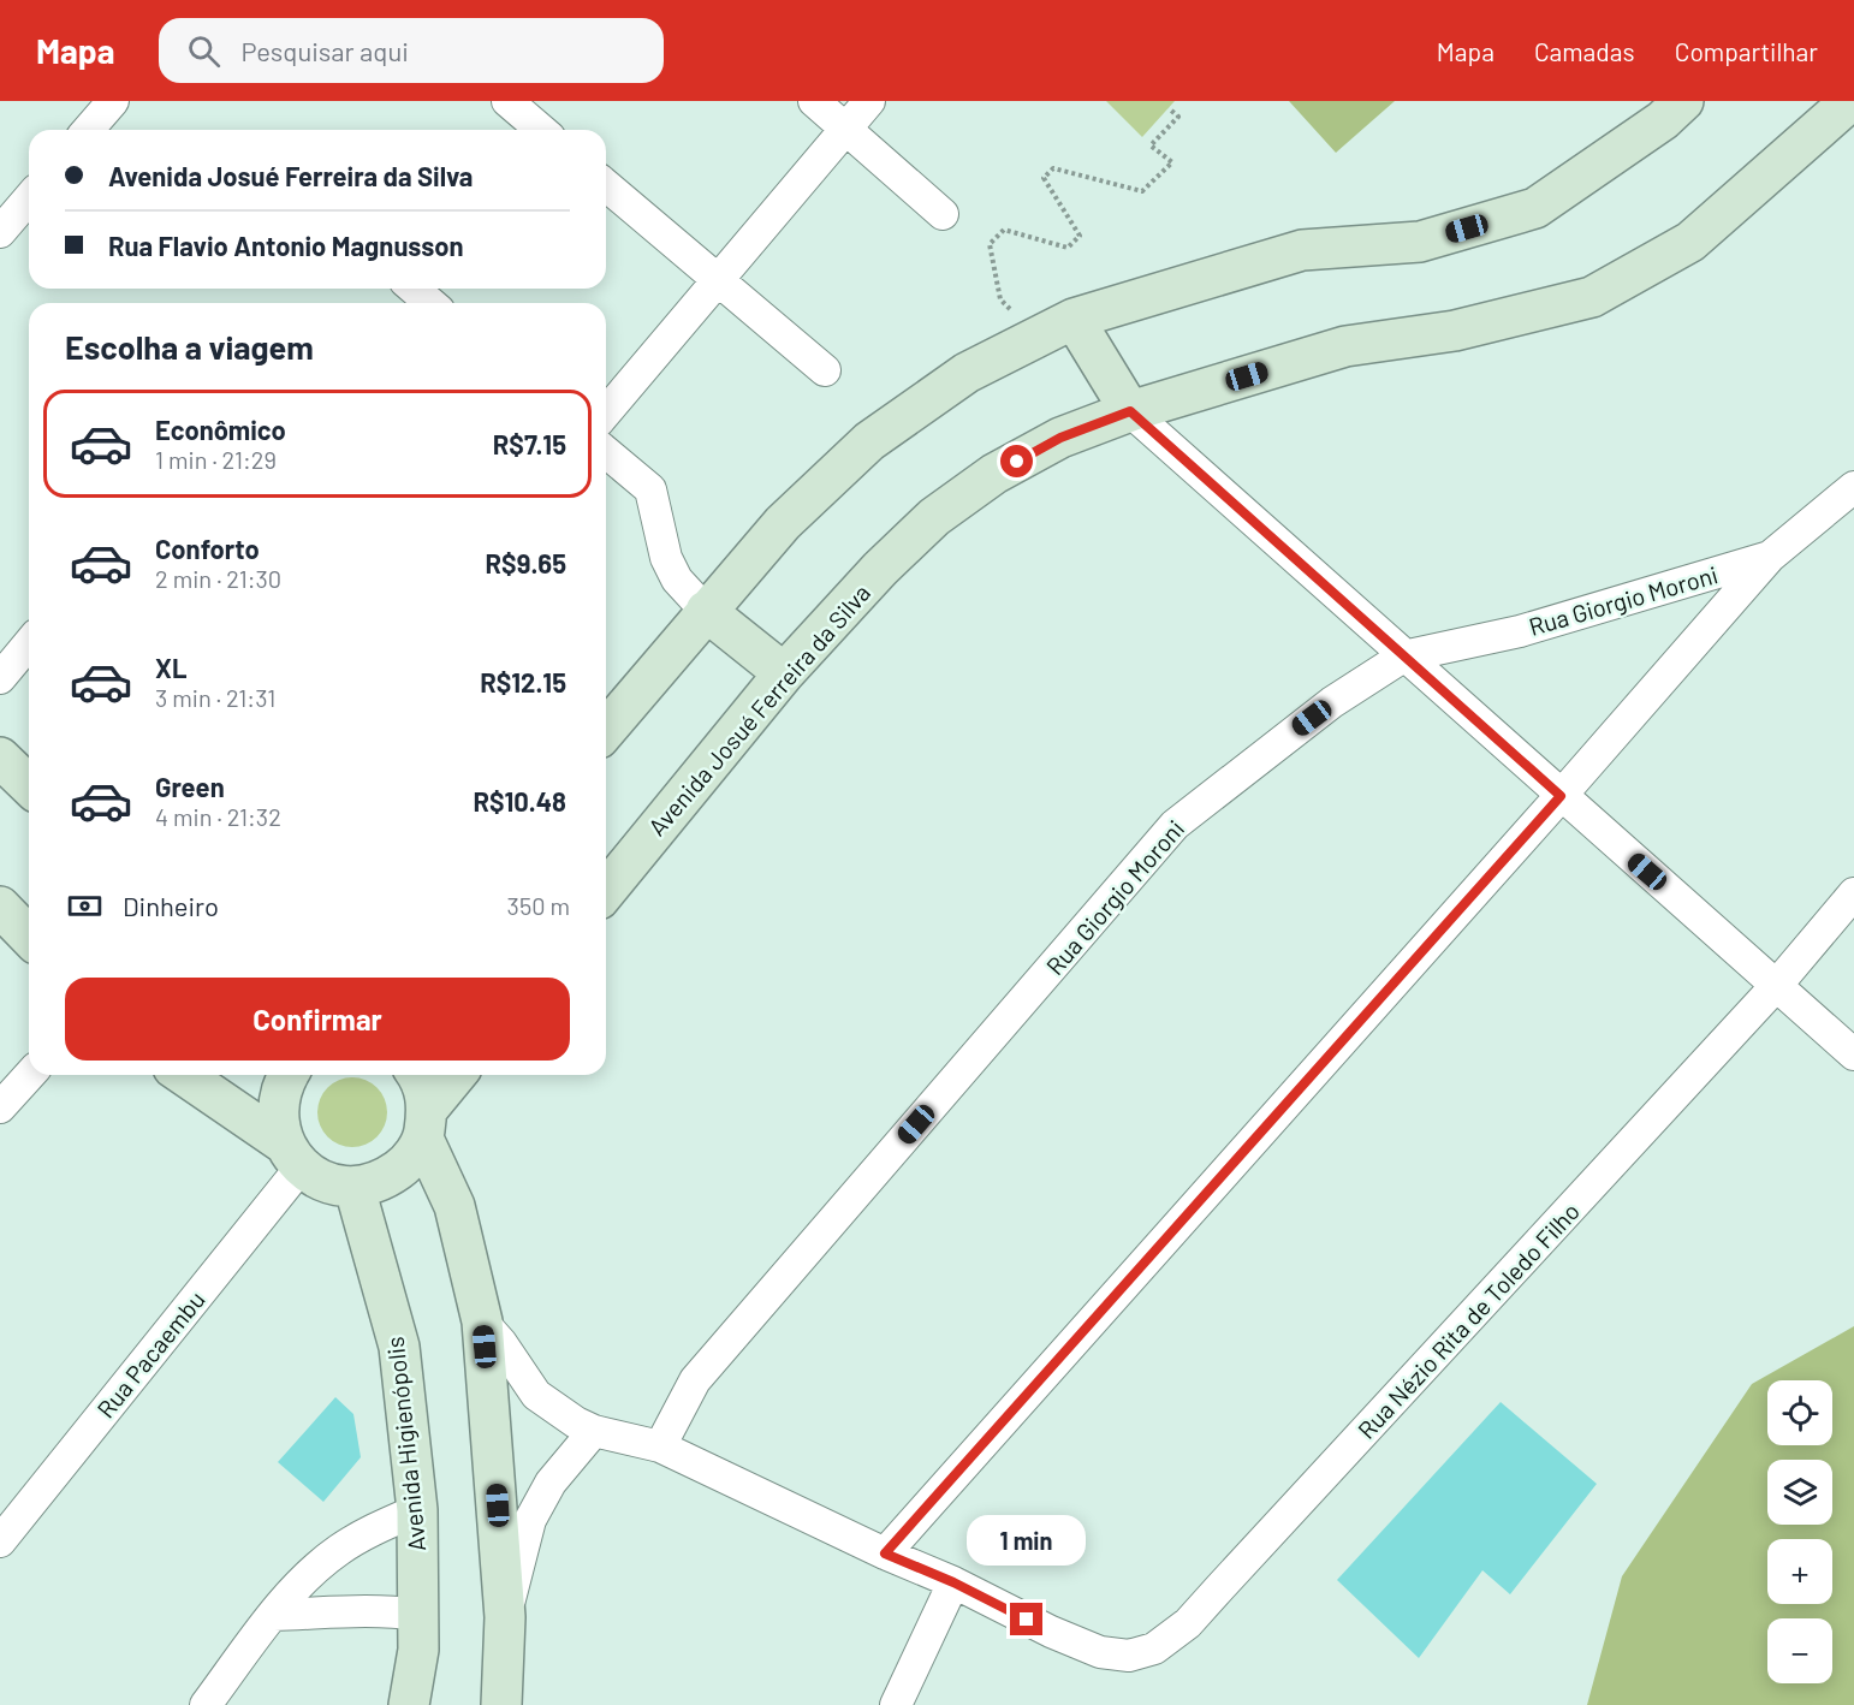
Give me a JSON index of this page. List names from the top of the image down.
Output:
{
  "streets": {
    "main road": ["Avenida Josué Ferreira da Silva", "Avenida Higienópolis"],
    "street": ["Rua Giorgio Moroni", "Rua Nézio Rita de Toledo Filho", "Rua Pacaembu"]
  },
  "page": {
    "header": "Mapa",
    "search": "Pesquisar aqui",
    "nav": ["Mapa", "Camadas", "Compartilhar"],
    "banner": ["Avenida Josué Ferreira da Silva", "Rua Flavio Antonio Magnusson"],
    "heading": "Escolha a viagem",
    "list": [
      {
        "name": "Econômico",
        "note": "1 min · 21:29",
        "value": "R$7.15"
      },
      {
        "name": "Conforto",
        "note": "2 min · 21:30",
        "value": "R$9.65"
      },
      {
        "name": "XL",
        "note": "3 min · 21:31",
        "value": "R$12.15"
      },
      {
        "name": "Green",
        "note": "4 min · 21:32",
        "value": "R$10.48"
      }
    ],
    "pay": ["Dinheiro", "350 m"],
    "buttons": "Confirmar",
    "map_buttons": ["+", "−"],
    "bubble": "1 min"
  }
}
